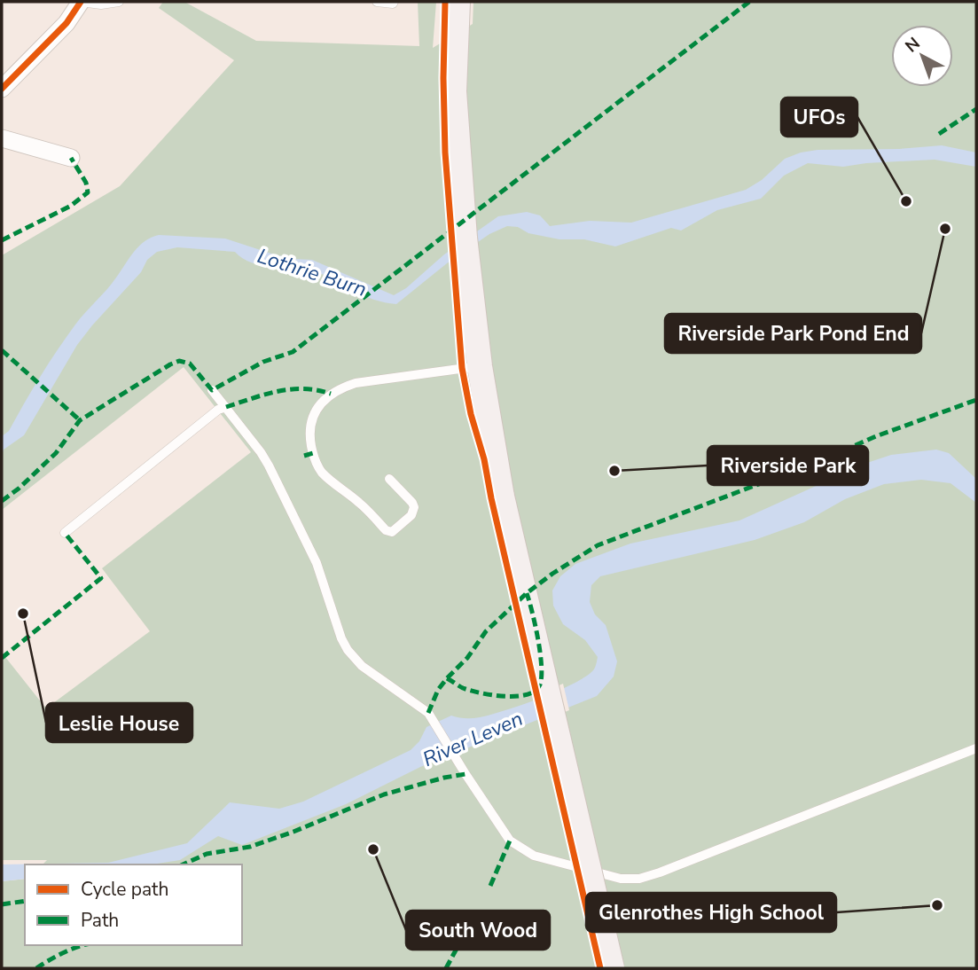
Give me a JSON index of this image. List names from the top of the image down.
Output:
{
  "water": ["Lothrie Burn", "River Leven"],
  "places": [
    "UFOs",
    "Riverside Park Pond End",
    "Riverside Park",
    "Leslie House",
    "South Wood",
    "Glenrothes High School"
  ],
  "legend": ["Cycle path", "Path"],
  "north": "top left"
}
